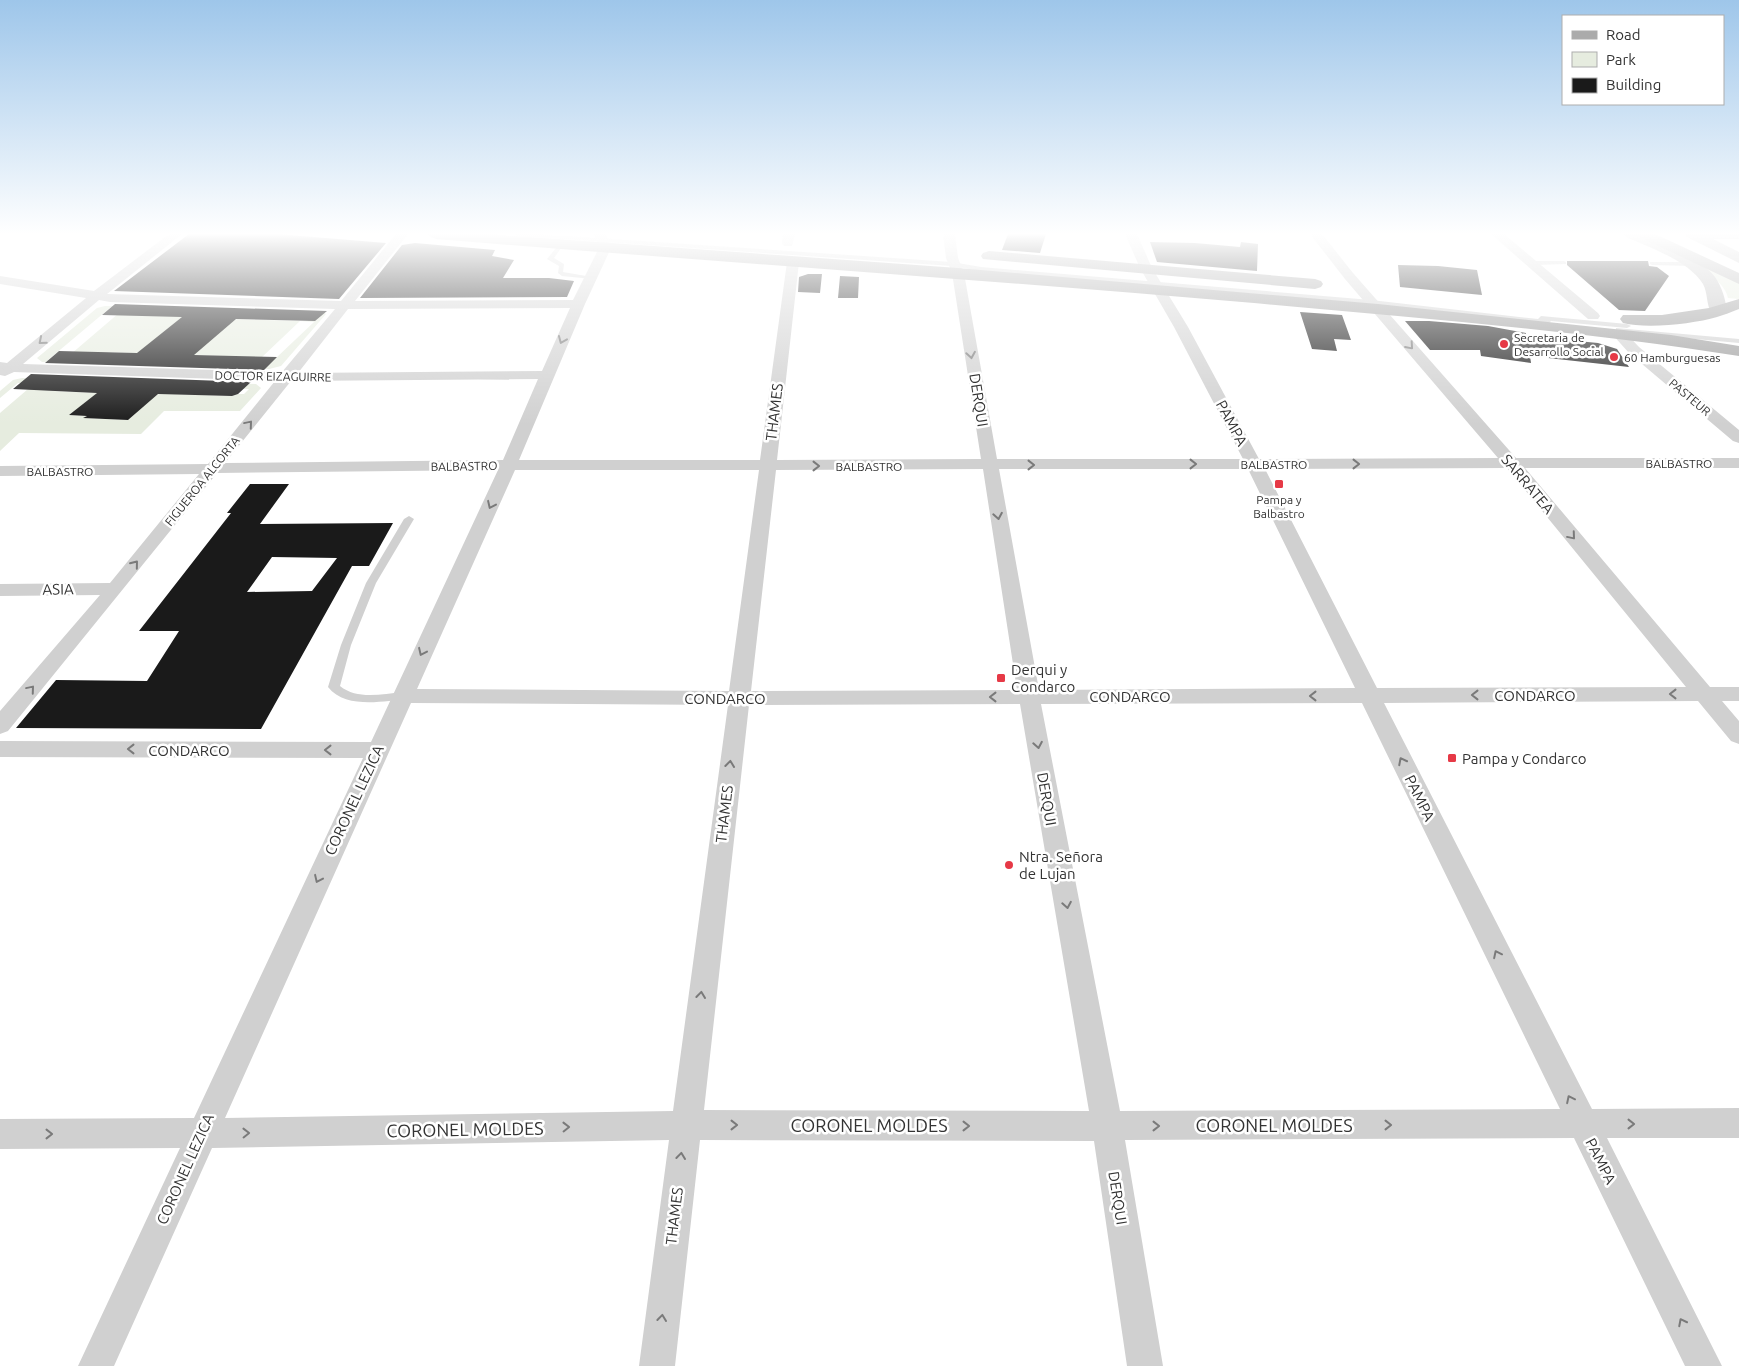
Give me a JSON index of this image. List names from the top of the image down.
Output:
{
  "streets": {
    "street": [
      "DOCTOR EIZAGUIRRE",
      "PASTEUR",
      "DERQUI",
      "THAMES",
      "PAMPA",
      "BALBASTRO",
      "FIGUEROA ALCORTA",
      "SARRATEA",
      "ASIA",
      "CONDARCO",
      "CORONEL LEZICA",
      "CORONEL MOLDES"
    ]
  },
  "crossings": [
    ["DOCTOR EIZAGUIRRE", "FIGUEROA ALCORTA"],
    ["DOCTOR EIZAGUIRRE", "CORONEL LEZICA"],
    ["DERQUI", "BALBASTRO"],
    ["DERQUI", "CONDARCO"],
    ["DERQUI", "CORONEL MOLDES"],
    ["THAMES", "BALBASTRO"],
    ["THAMES", "CONDARCO"],
    ["THAMES", "CORONEL MOLDES"],
    ["PAMPA", "BALBASTRO"],
    ["PAMPA", "CONDARCO"],
    ["PAMPA", "CORONEL MOLDES"],
    ["BALBASTRO", "FIGUEROA ALCORTA"],
    ["BALBASTRO", "SARRATEA"],
    ["BALBASTRO", "CORONEL LEZICA"],
    ["FIGUEROA ALCORTA", "ASIA"],
    ["SARRATEA", "CONDARCO"],
    ["CONDARCO", "CORONEL LEZICA"],
    ["CORONEL LEZICA", "CORONEL MOLDES"]
  ],
  "one_way": [
    "DERQUI",
    "THAMES",
    "PAMPA",
    "BALBASTRO",
    "FIGUEROA ALCORTA",
    "SARRATEA",
    "CONDARCO",
    "CORONEL LEZICA",
    "CORONEL MOLDES"
  ],
  "places": {
    "other": ["Secretaria de Desarrollo Social", "60 Hamburguesas", "Ntra. Señora de Lujan"],
    "transit": ["Pampa y Balbastro", "Derqui y Condarco", "Pampa y Condarco"]
  },
  "legend": ["Road", "Park", "Building"]
}
